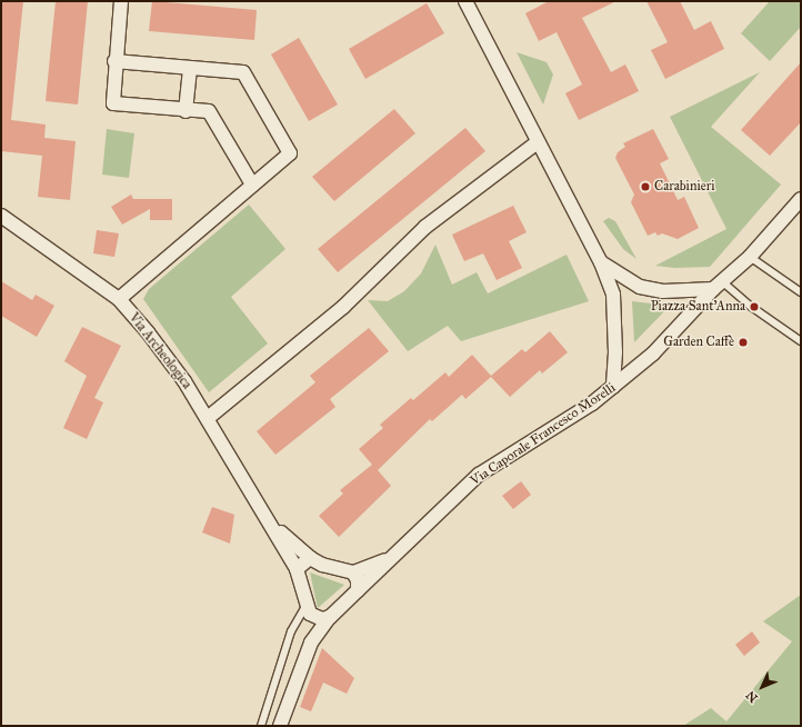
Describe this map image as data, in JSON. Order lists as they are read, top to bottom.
{
  "streets": {
    "street": ["Via Archeologica", "Via Caporale Francesco Morelli"]
  },
  "places": ["Carabinieri", "Piazza Sant'Anna", "Garden Caffè"],
  "north": "bottom left"
}
